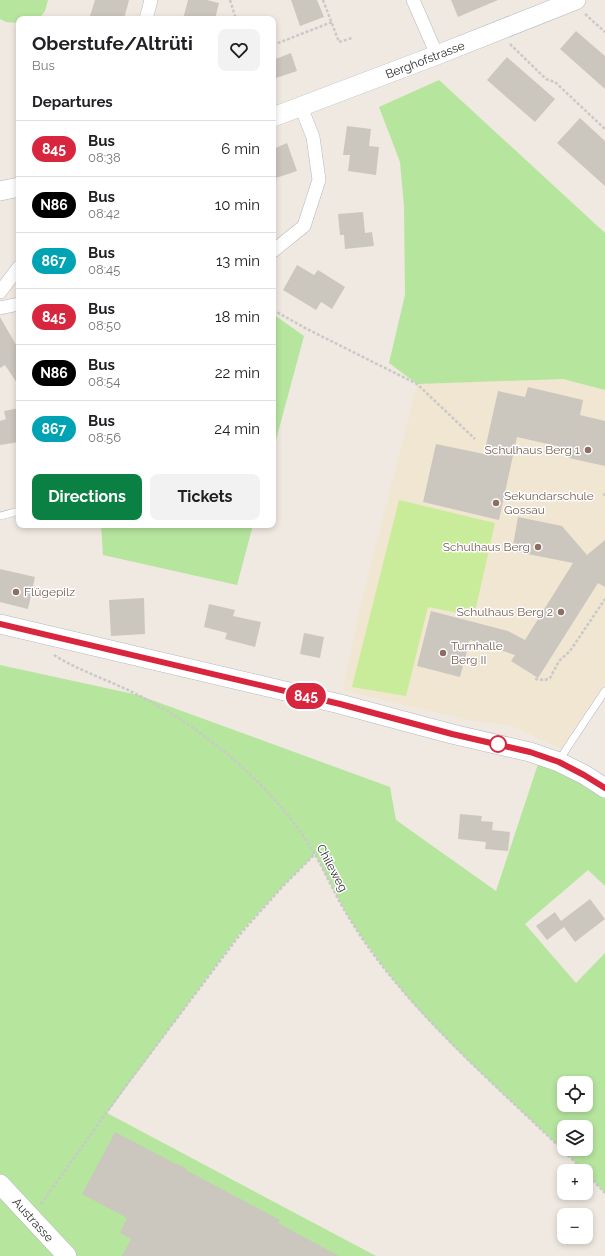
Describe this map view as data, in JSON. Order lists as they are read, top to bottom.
{
  "streets": {
    "street": ["Berghofstrasse", "Austrasse"],
    "path": ["Chileweg"]
  },
  "places": [
    "Schulhaus Berg 1",
    "Sekundarschule Gossau",
    "Schulhaus Berg",
    "Flügepilz",
    "Schulhaus Berg 2",
    "Turnhalle Berg II"
  ],
  "lines": ["bus line 845"],
  "page": {
    "on_map": "845",
    "heading": [
      ["Oberstufe/Altrüti", "Bus"],
      "Departures"
    ],
    "list": [
      {
        "mark": "845",
        "name": "Bus",
        "note": "08:38",
        "value": "6 min"
      },
      {
        "mark": "N86",
        "name": "Bus",
        "note": "08:42",
        "value": "10 min"
      },
      {
        "mark": "867",
        "name": "Bus",
        "note": "08:45",
        "value": "13 min"
      },
      {
        "mark": "845",
        "name": "Bus",
        "note": "08:50",
        "value": "18 min"
      },
      {
        "mark": "N86",
        "name": "Bus",
        "note": "08:54",
        "value": "22 min"
      },
      {
        "mark": "867",
        "name": "Bus",
        "note": "08:56",
        "value": "24 min"
      }
    ],
    "buttons": ["Directions", "Tickets"],
    "map_buttons": ["+", "−"]
  }
}
